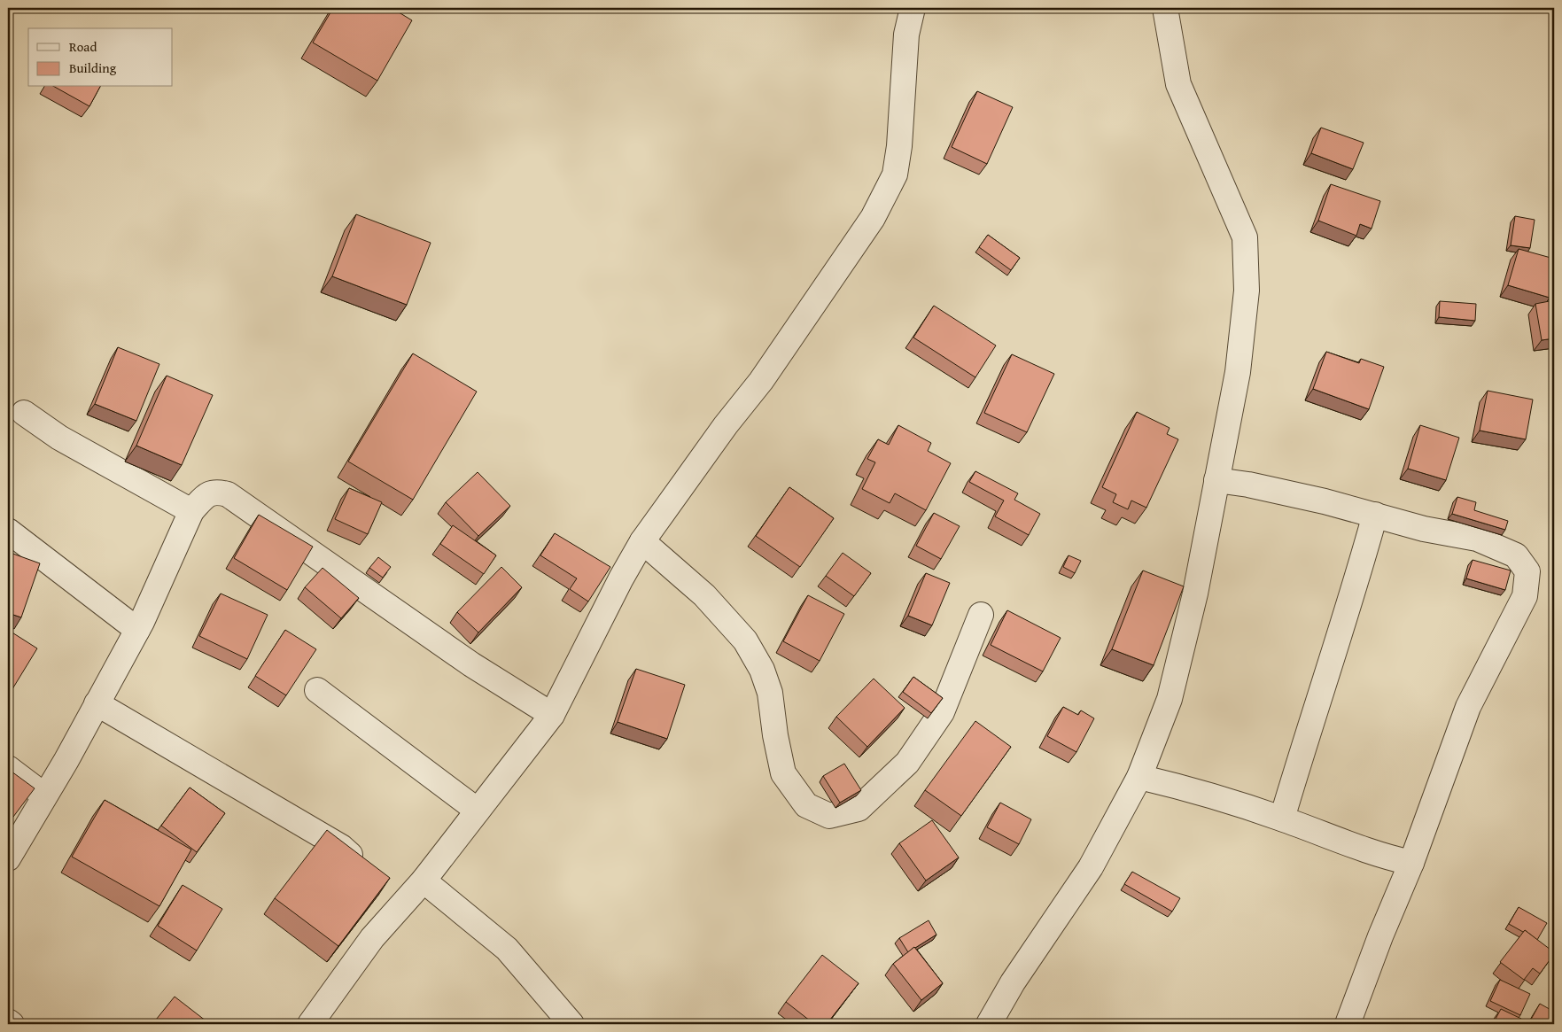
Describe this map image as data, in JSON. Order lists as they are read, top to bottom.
{
  "legend": ["Road", "Building"]
}
